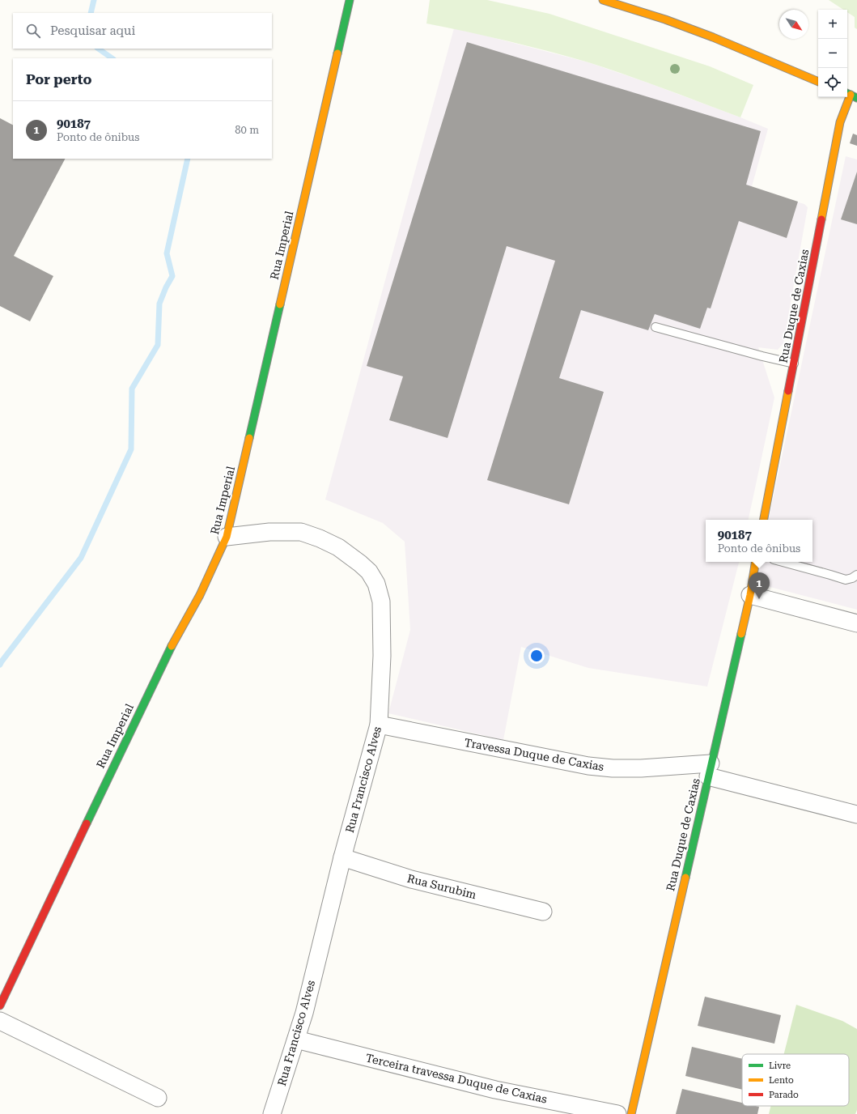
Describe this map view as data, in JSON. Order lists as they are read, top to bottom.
{
  "streets": {
    "street": [
      "Rua Imperial",
      "Rua Duque de Caxias",
      "Travessa Duque de Caxias",
      "Rua Francisco Alves",
      "Rua Surubim",
      "Terceira travessa Duque de Caxias"
    ]
  },
  "crossings": [
    ["Rua Imperial", "Rua Francisco Alves"],
    ["Rua Duque de Caxias", "Travessa Duque de Caxias"],
    ["Travessa Duque de Caxias", "Rua Francisco Alves"],
    ["Rua Francisco Alves", "Rua Surubim"],
    ["Rua Francisco Alves", "Terceira travessa Duque de Caxias"]
  ],
  "legend": ["Livre", "Lento", "Parado"],
  "north": "bottom right",
  "page": {
    "map_buttons": ["+", "−"],
    "search": "Pesquisar aqui",
    "heading": "Por perto",
    "list": [
      {
        "mark": "1",
        "name": "90187",
        "note": "Ponto de ônibus",
        "value": "80 m"
      }
    ],
    "popup": ["90187", "Ponto de ônibus"],
    "pins": "1"
  }
}
